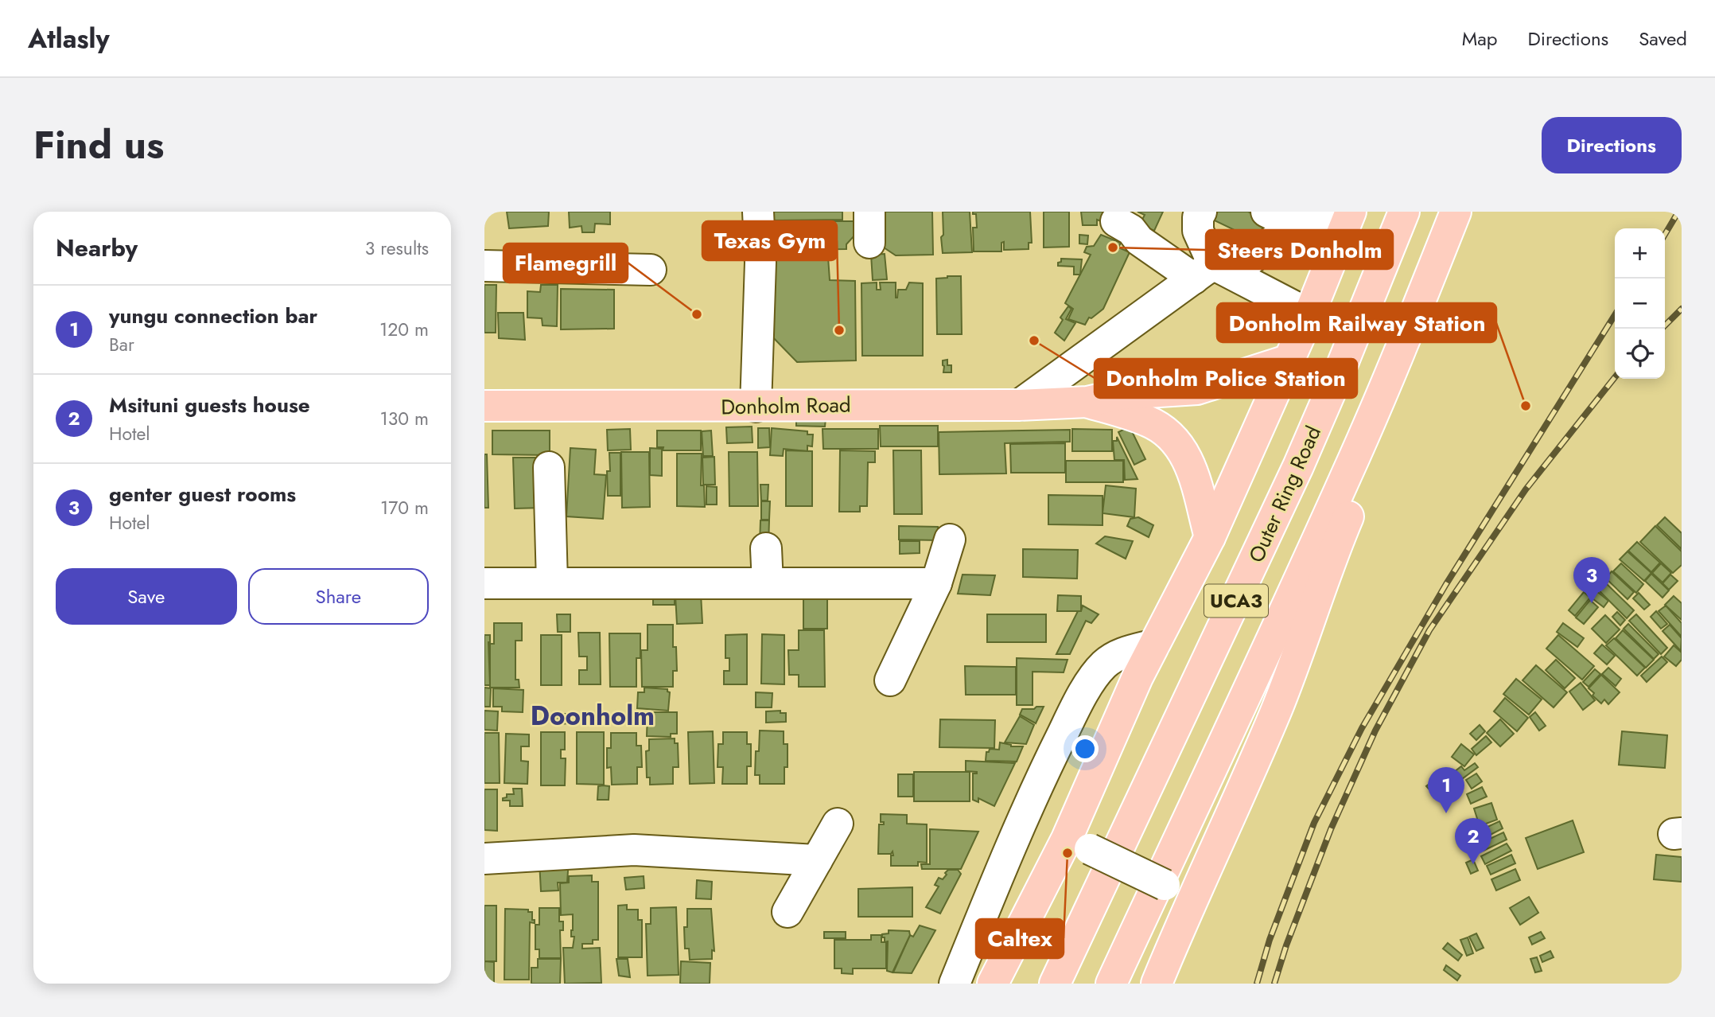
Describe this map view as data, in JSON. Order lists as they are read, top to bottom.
{
  "streets": {
    "main road": ["Donholm Road", "Outer Ring Road", "UCA3"]
  },
  "districts": ["Doonholm"],
  "places": [
    "Steers Donholm",
    "Flamegrill",
    "Texas Gym",
    "Donholm Police Station",
    "Donholm Railway Station",
    "Caltex"
  ],
  "page": {
    "header": "Atlasly",
    "nav": ["Map", "Directions", "Saved"],
    "title": "Find us",
    "buttons": [
      "Directions",
      ["Save", "Share"]
    ],
    "heading": ["Nearby", "3 results"],
    "map_buttons": ["+", "−"],
    "list": [
      {
        "mark": "1",
        "name": "yungu connection bar",
        "note": "Bar",
        "value": "120 m"
      },
      {
        "mark": "2",
        "name": "Msituni guests house",
        "note": "Hotel",
        "value": "130 m"
      },
      {
        "mark": "3",
        "name": "genter guest rooms",
        "note": "Hotel",
        "value": "170 m"
      }
    ],
    "pins": ["3", "1", "2"]
  }
}
